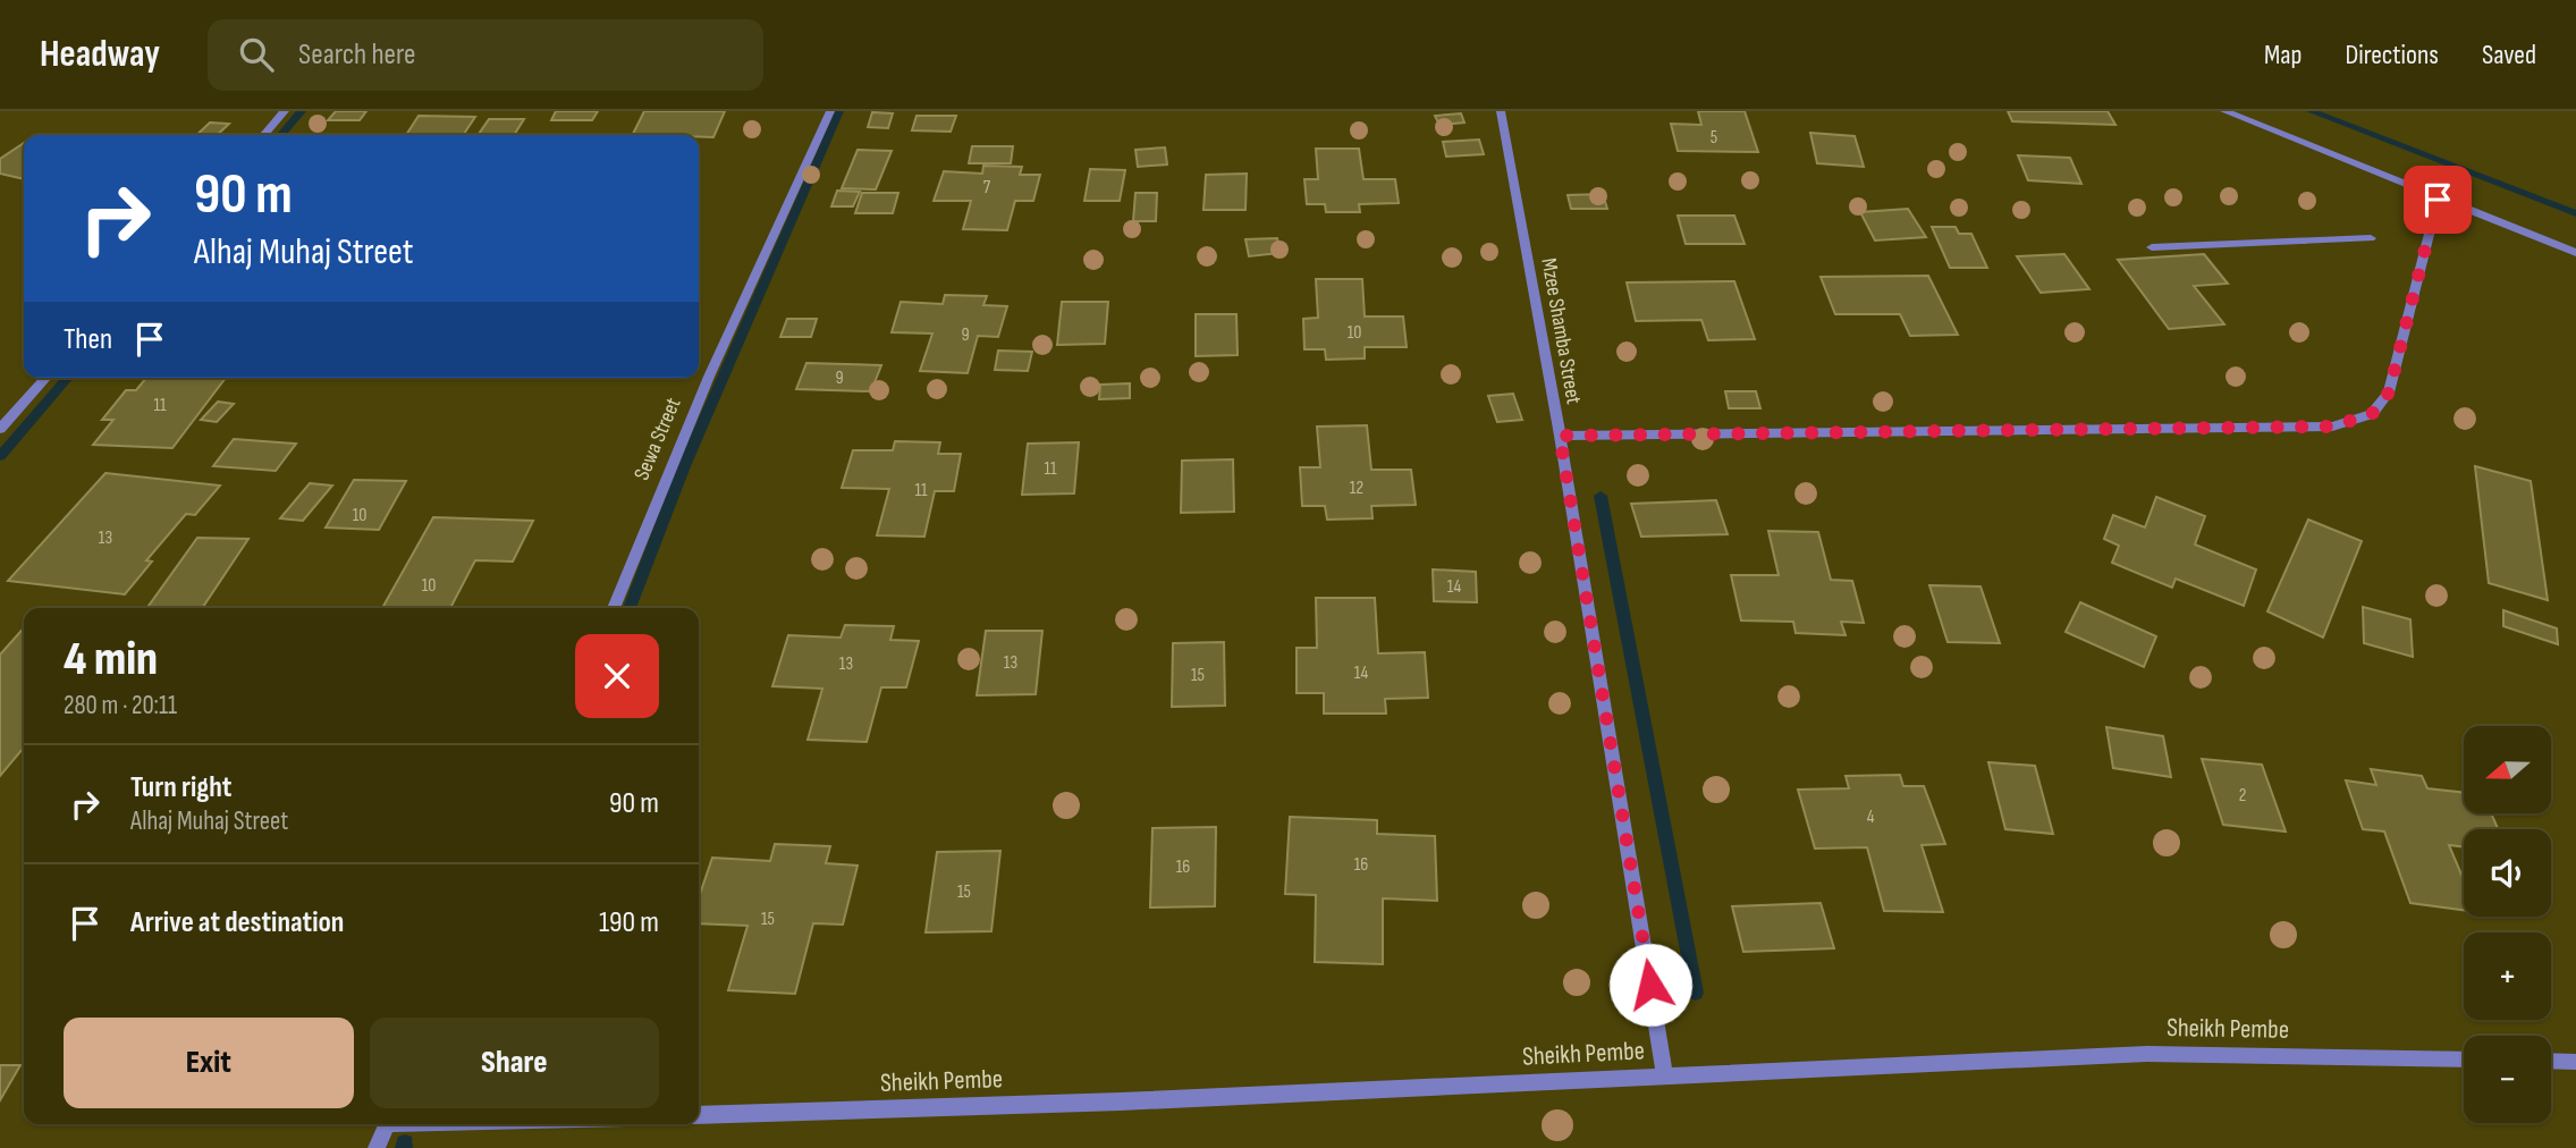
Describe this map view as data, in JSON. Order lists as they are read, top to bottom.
{
  "streets": {
    "street": ["Mzee Shamba Street", "Sewa Street", "Sheikh Pembe"]
  },
  "crossings": [
    ["Mzee Shamba Street", "Sheikh Pembe"]
  ],
  "house_numbers": [
    "5",
    "7",
    "10",
    "9",
    "9",
    "11",
    "11",
    "12",
    "11",
    "10",
    "13",
    "10",
    "14",
    "13",
    "13",
    "14",
    "15",
    "2",
    "4",
    "16",
    "16",
    "15",
    "15"
  ],
  "north": "left",
  "page": {
    "header": "Headway",
    "search": "Search here",
    "nav": ["Map", "Directions", "Saved"],
    "turn": ["90 m", "Alhaj Muhaj Street"],
    "then": "Then",
    "heading": ["4 min", "280 m · 20:11"],
    "map_buttons": ["+", "−"],
    "list": [
      {
        "name": "Turn right",
        "note": "Alhaj Muhaj Street",
        "value": "90 m"
      },
      {
        "name": "Arrive at destination",
        "value": "190 m"
      }
    ],
    "buttons": ["Exit", "Share"]
  }
}
